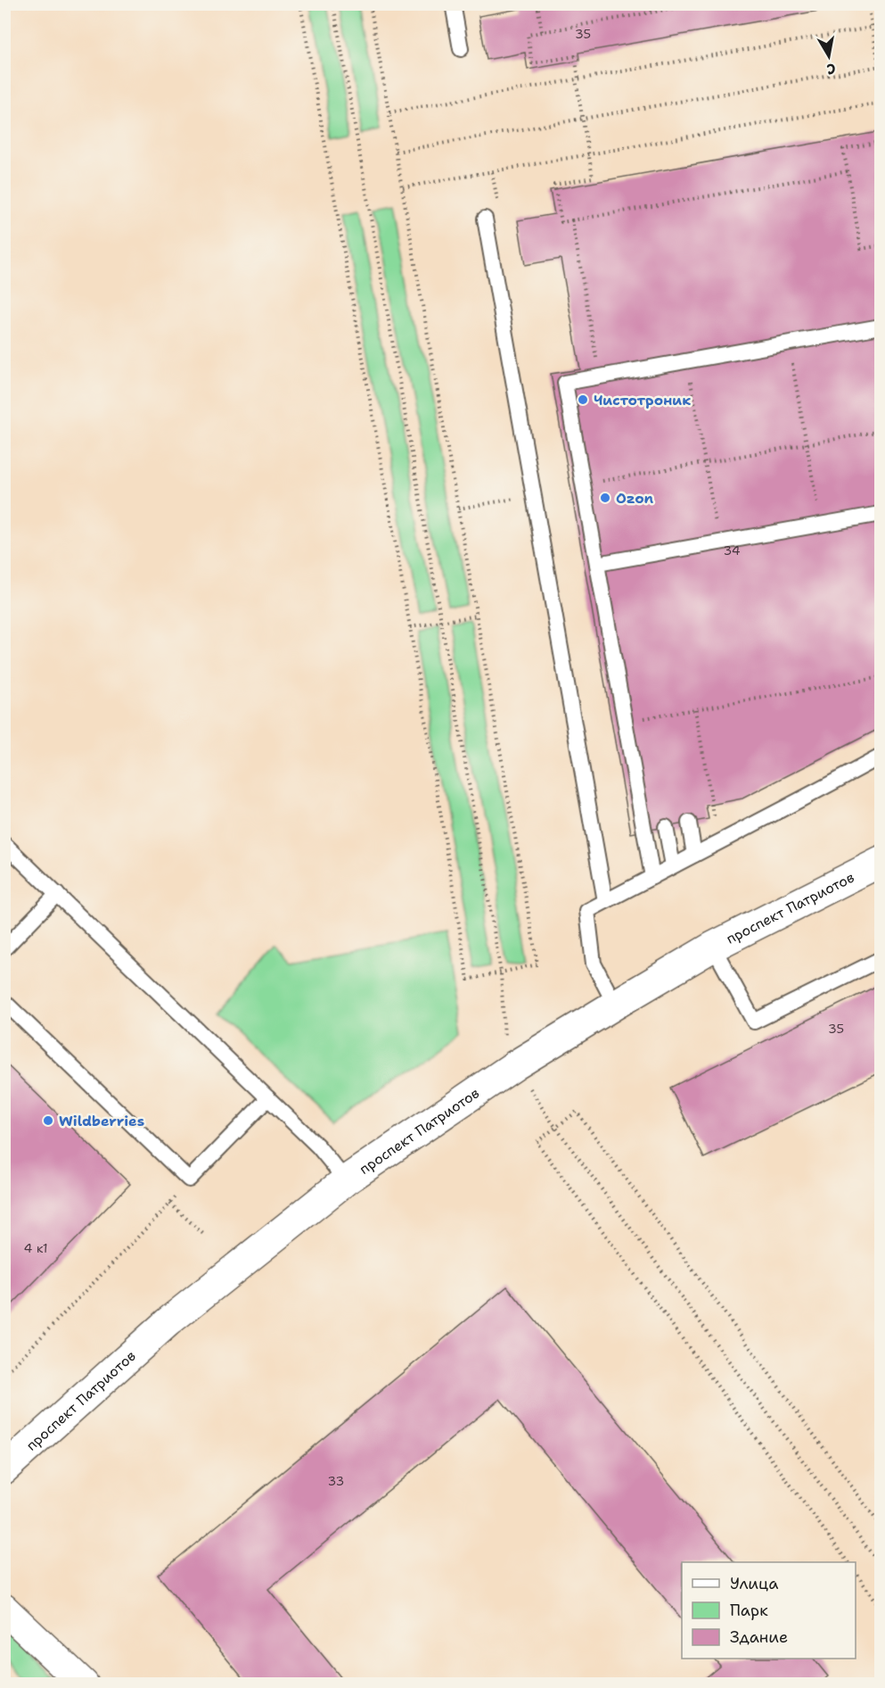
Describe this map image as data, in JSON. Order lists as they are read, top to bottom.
{
  "streets": {
    "street": ["проспект Патриотов"]
  },
  "places": ["Чистотроник", "Ozon", "Wildberries"],
  "house_numbers": [
    "35",
    "34",
    "35",
    "4 к1",
    "33"
  ],
  "legend": ["Улица", "Парк", "Здание"],
  "north": "bottom"
}
